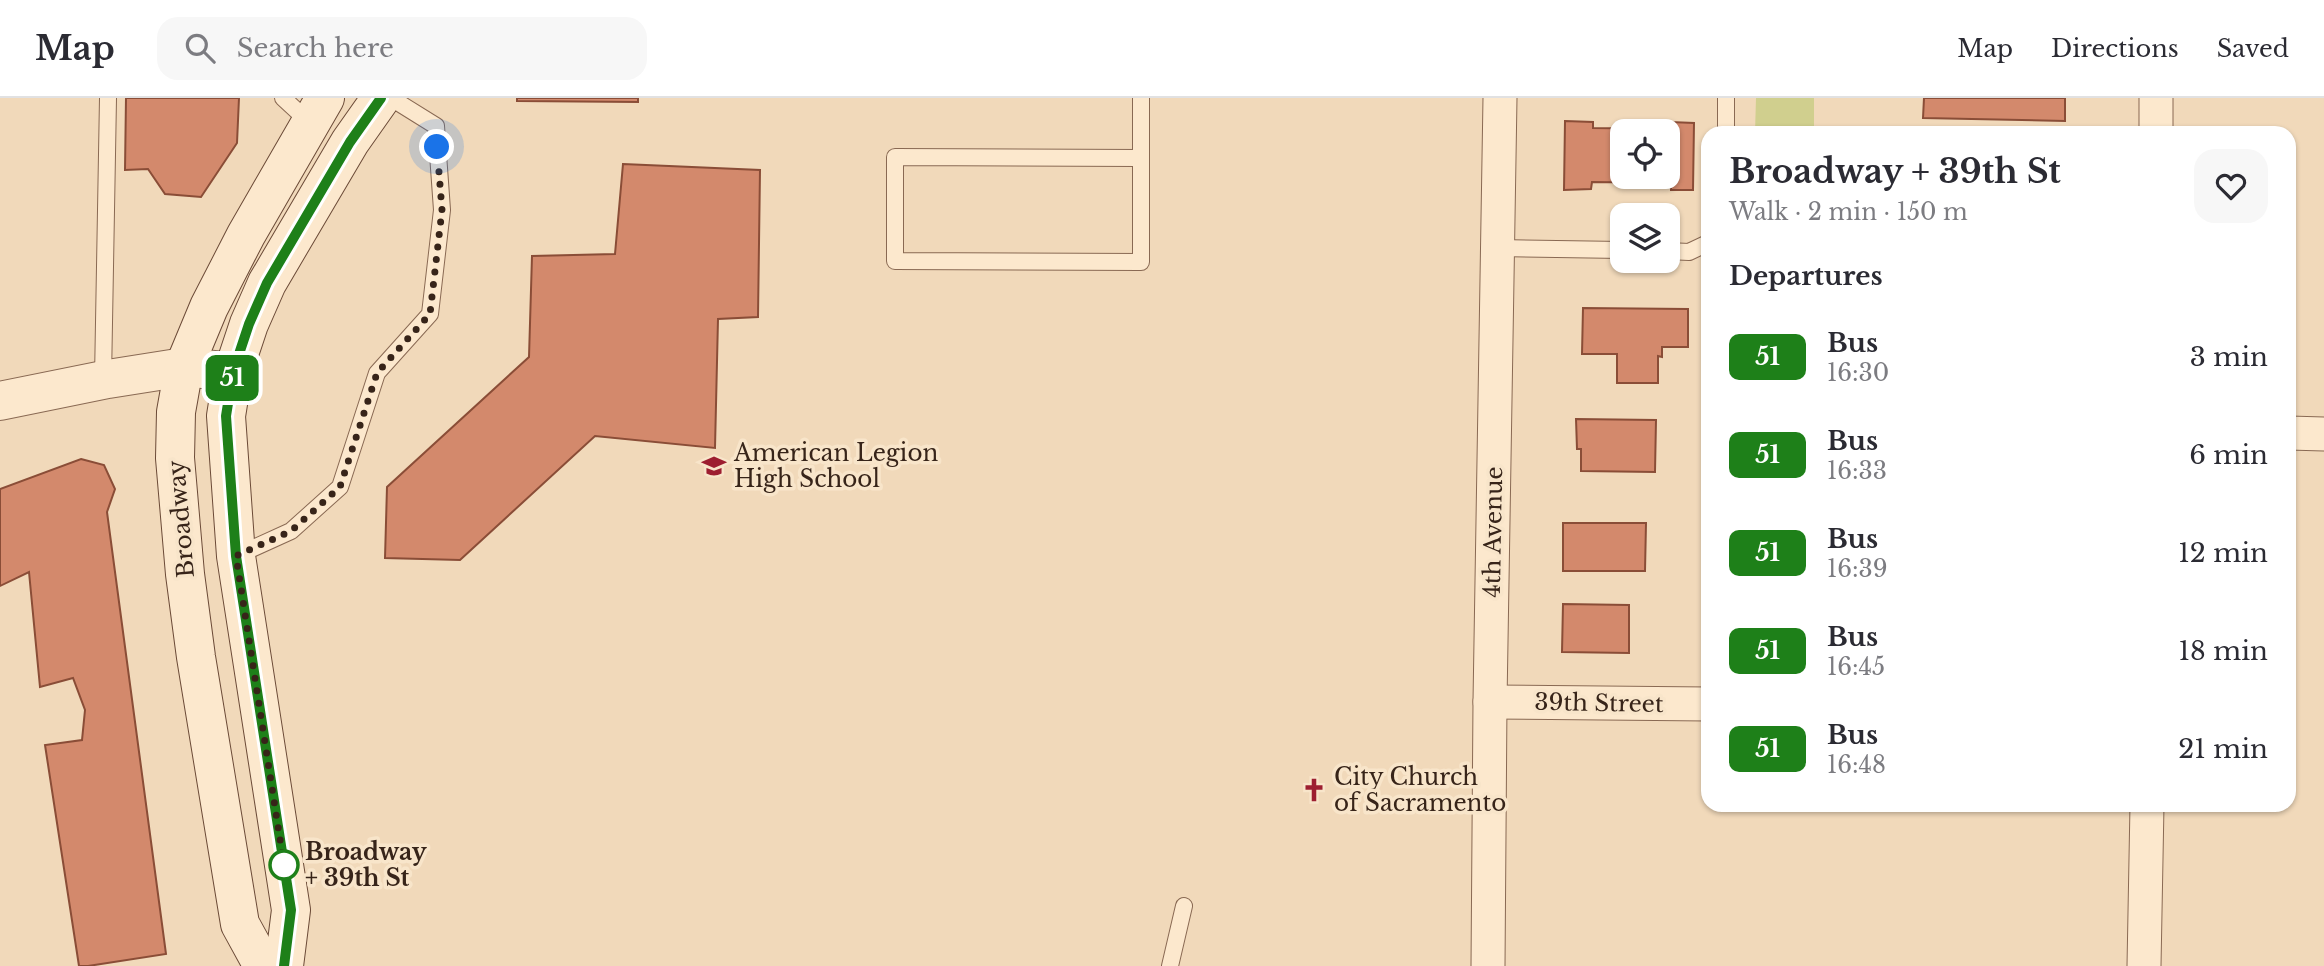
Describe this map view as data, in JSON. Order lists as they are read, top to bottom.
{
  "streets": {
    "main road": ["Broadway"],
    "street": ["4th Avenue", "39th Street"]
  },
  "crossings": [
    ["4th Avenue", "39th Street"]
  ],
  "places": {
    "school or university": ["American Legion High School"],
    "church": ["City Church of Sacramento"],
    "other": ["Broadway + 39th St"]
  },
  "lines": ["bus line 51"],
  "page": {
    "header": "Map",
    "search": "Search here",
    "nav": ["Map", "Directions", "Saved"],
    "on_map": "51",
    "heading": [
      ["Broadway + 39th St", "Walk · 2 min · 150 m"],
      "Departures"
    ],
    "list": [
      {
        "mark": "51",
        "name": "Bus",
        "note": "16:30",
        "value": "3 min"
      },
      {
        "mark": "51",
        "name": "Bus",
        "note": "16:33",
        "value": "6 min"
      },
      {
        "mark": "51",
        "name": "Bus",
        "note": "16:39",
        "value": "12 min"
      },
      {
        "mark": "51",
        "name": "Bus",
        "note": "16:45",
        "value": "18 min"
      },
      {
        "mark": "51",
        "name": "Bus",
        "note": "16:48",
        "value": "21 min"
      }
    ]
  }
}
